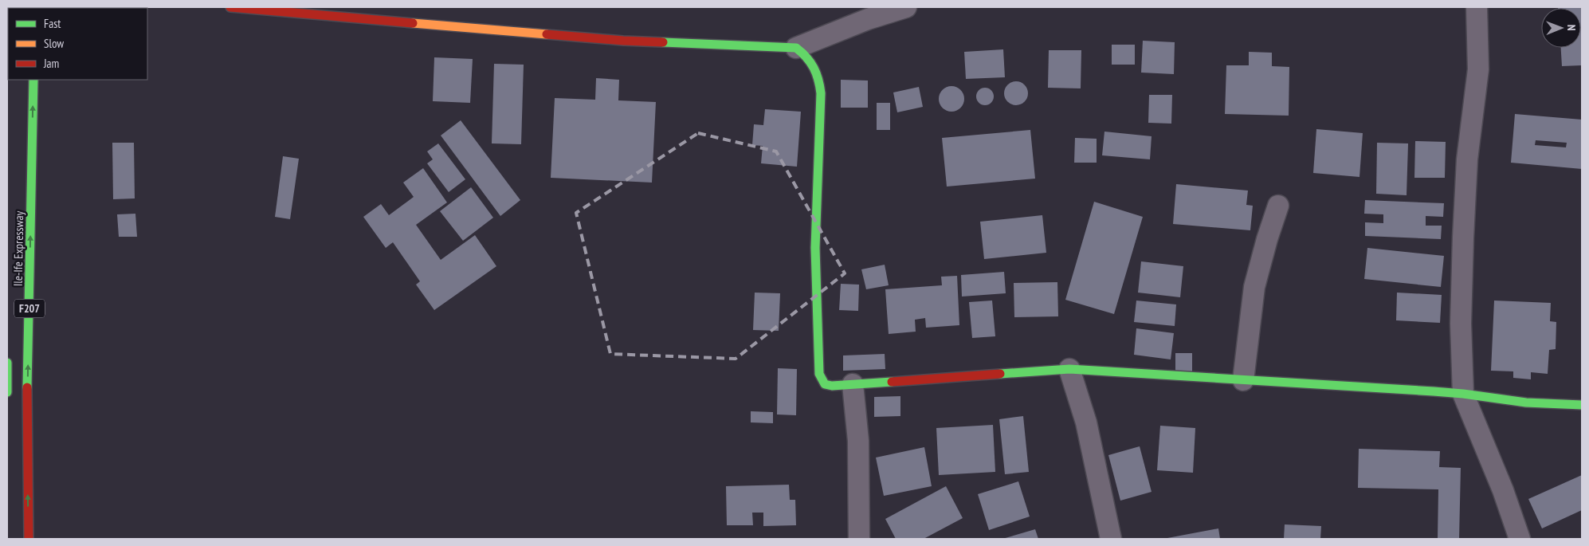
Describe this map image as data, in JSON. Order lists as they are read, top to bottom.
{
  "streets": {
    "street": ["Ile-Ife Expressway", "F207"]
  },
  "one_way": ["Ile-Ife Expressway"],
  "legend": ["Fast", "Slow", "Jam"],
  "north": "right"
}
